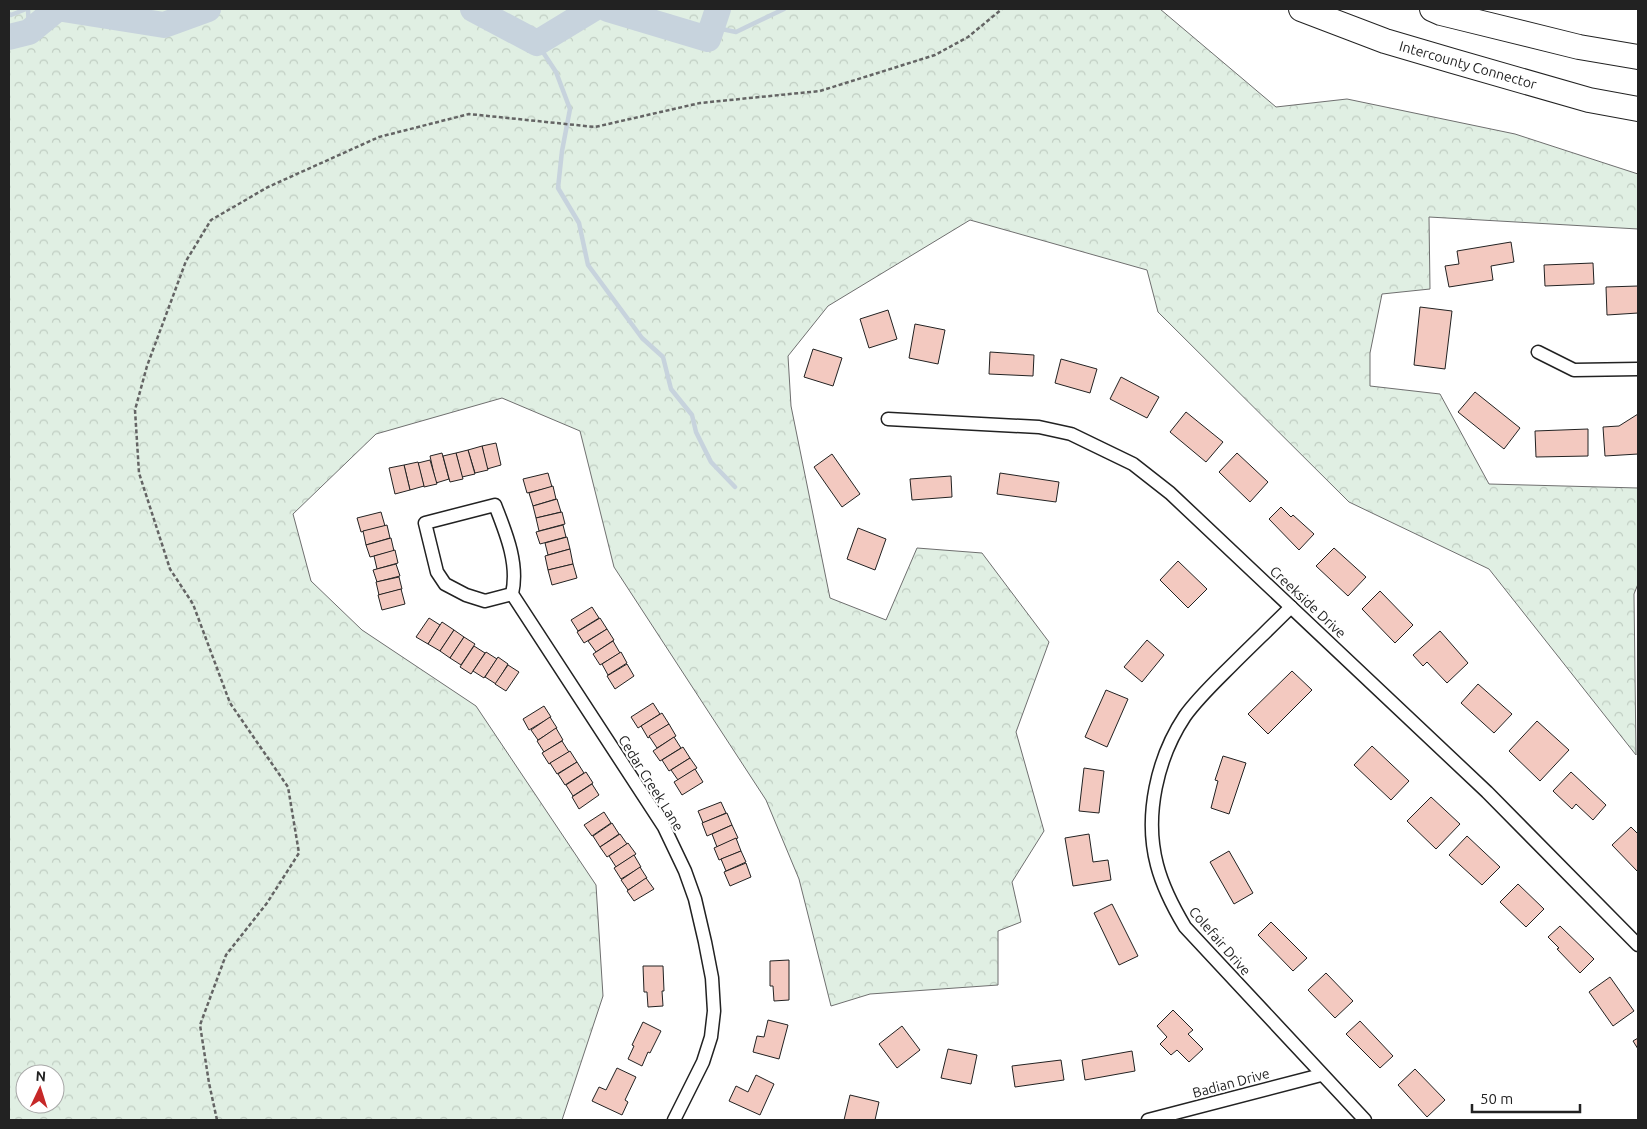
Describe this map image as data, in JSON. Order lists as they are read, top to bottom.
{
  "streets": {
    "highway": ["Intercounty Connector"],
    "street": [
      "Creekside Drive",
      "Cedar Creek Lane",
      "Colefair Drive",
      "Badian Drive"
    ]
  },
  "crossings": [
    ["Creekside Drive", "Colefair Drive"],
    ["Colefair Drive", "Badian Drive"]
  ],
  "scale_bar": "50 m",
  "north": "top"
}
